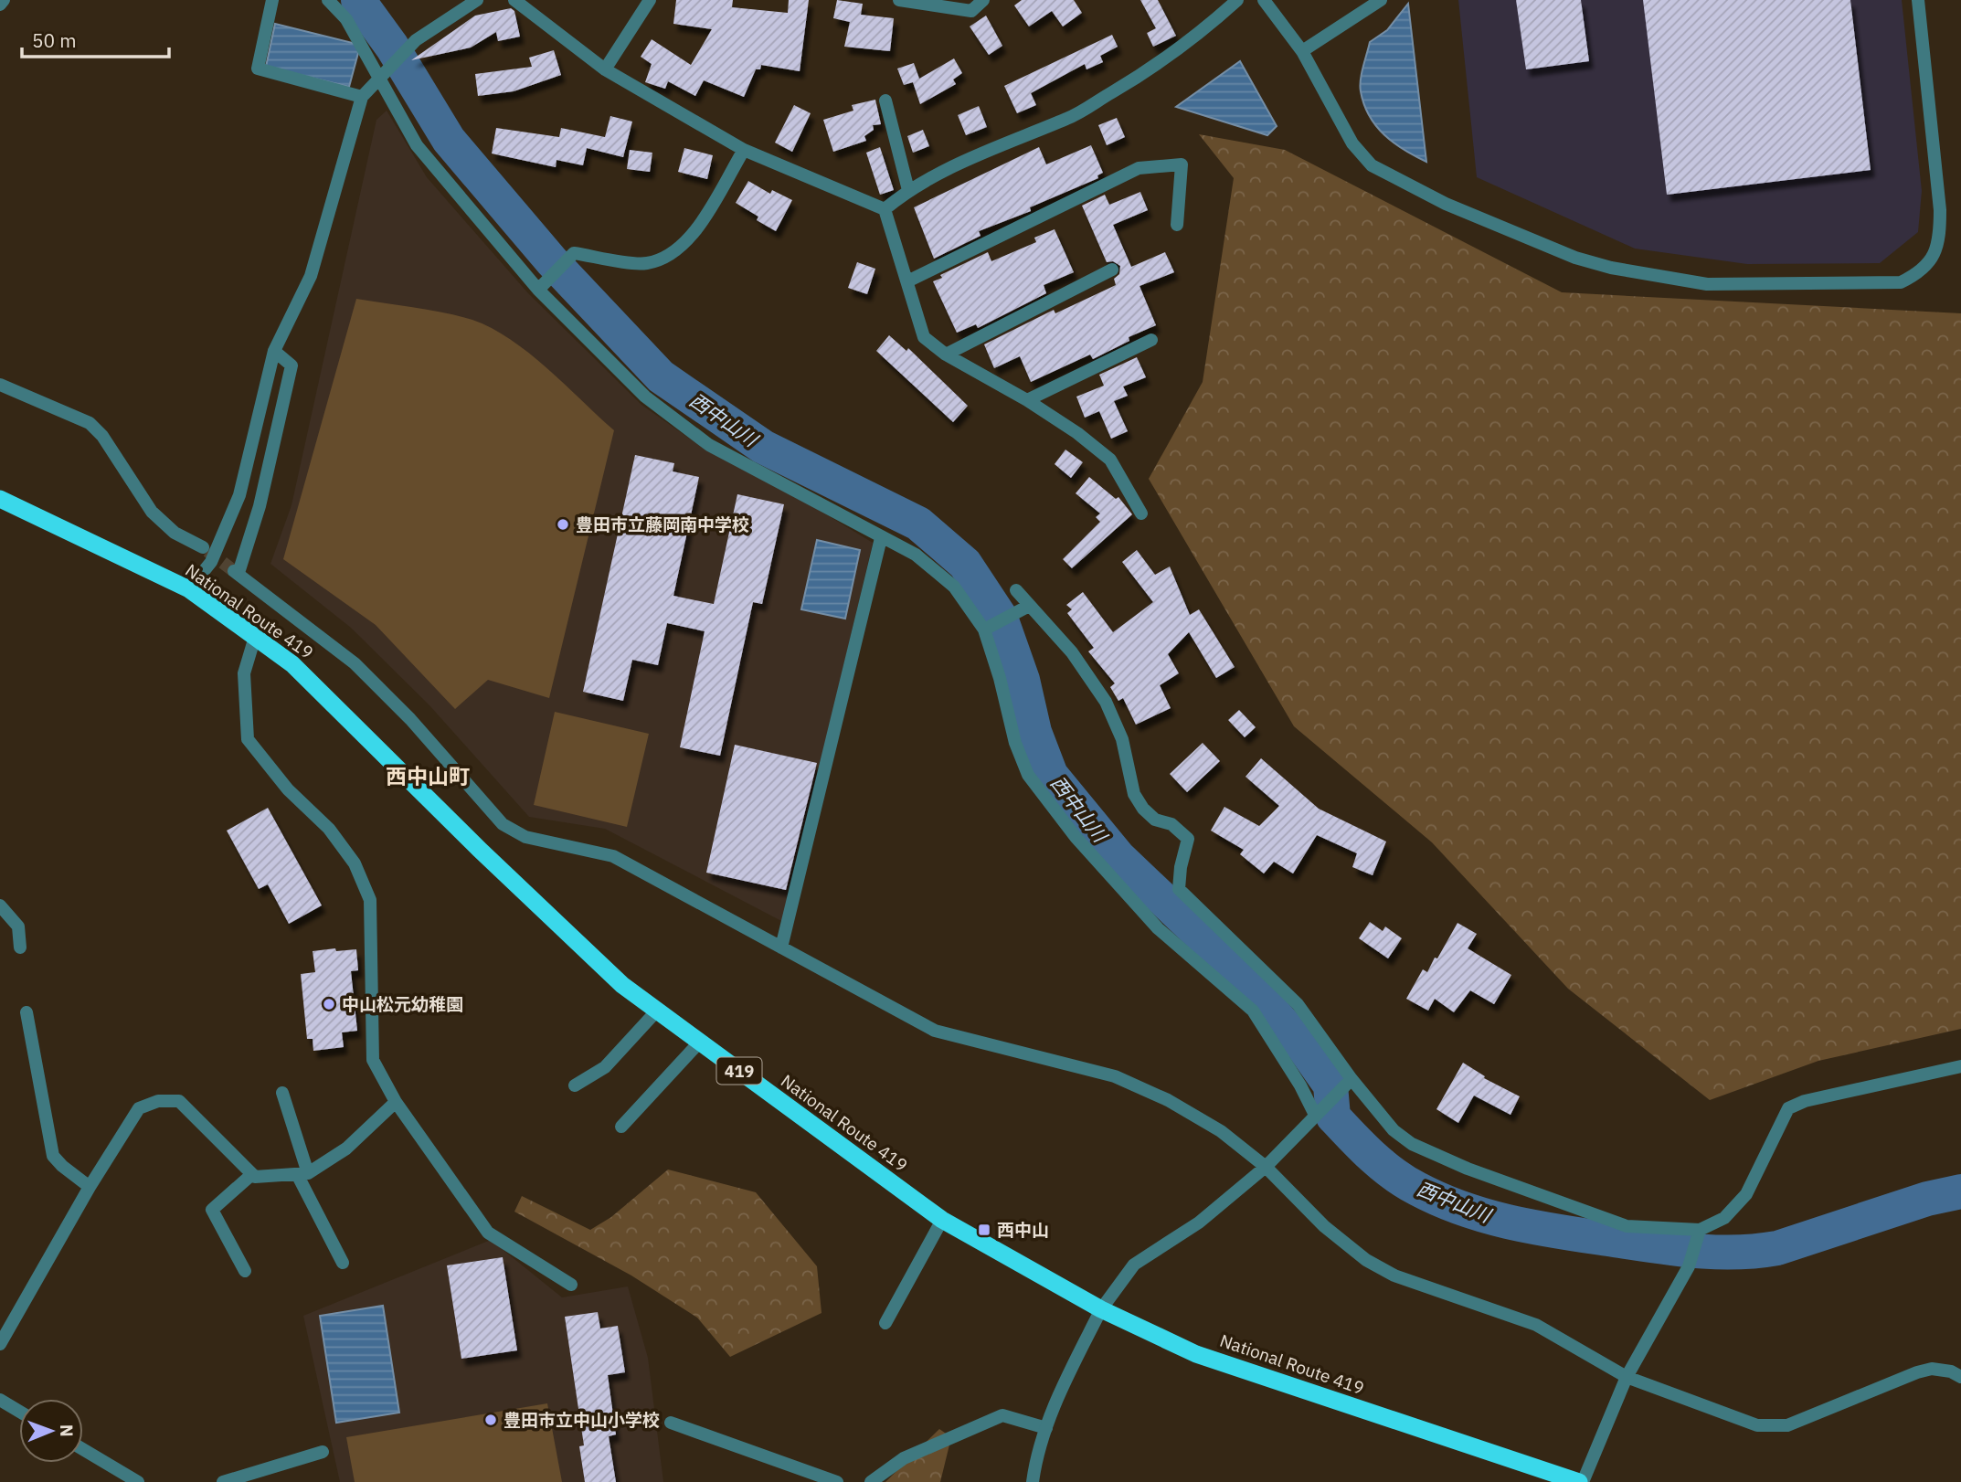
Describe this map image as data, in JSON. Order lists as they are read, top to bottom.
{
  "streets": {
    "highway": ["National Route 419", "419"]
  },
  "districts": ["西中山町"],
  "water": ["西中山川"],
  "places": {
    "other": ["豊田市立藤岡南中学校", "中山松元幼稚園", "豊田市立中山小学校"],
    "transit": ["西中山"]
  },
  "scale_bar": "50 m",
  "north": "right"
}
